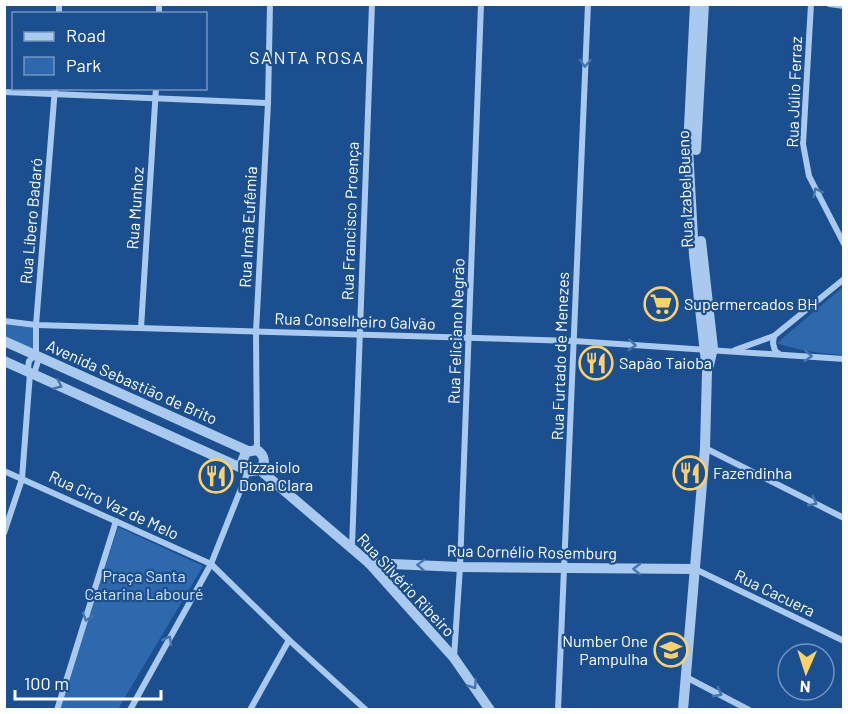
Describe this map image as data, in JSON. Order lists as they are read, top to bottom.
{
  "streets": {
    "street": [
      "Rua Júlio Ferraz",
      "Rua Izabel Bueno",
      "Rua Munhoz",
      "Rua Líbero Badaró",
      "Rua Francisco Proença",
      "Rua Irmã Eufêmia",
      "Rua Conselheiro Galvão",
      "Rua Feliciano Negrão",
      "Rua Furtado de Menezes",
      "Avenida Sebastião de Brito",
      "Rua Ciro Vaz de Melo",
      "Rua Cornélio Rosemburg",
      "Rua Silvério Ribeiro",
      "Rua Cacuera"
    ]
  },
  "crossings": [
    ["Rua Izabel Bueno", "Rua Conselheiro Galvão"],
    ["Rua Izabel Bueno", "Rua Cornélio Rosemburg"],
    ["Rua Izabel Bueno", "Rua Cacuera"],
    ["Rua Munhoz", "Rua Conselheiro Galvão"],
    ["Rua Líbero Badaró", "Rua Conselheiro Galvão"],
    ["Rua Líbero Badaró", "Avenida Sebastião de Brito"],
    ["Rua Francisco Proença", "Rua Conselheiro Galvão"],
    ["Rua Francisco Proença", "Rua Silvério Ribeiro"],
    ["Rua Irmã Eufêmia", "Rua Conselheiro Galvão"],
    ["Rua Irmã Eufêmia", "Avenida Sebastião de Brito"],
    ["Rua Conselheiro Galvão", "Rua Feliciano Negrão"],
    ["Rua Conselheiro Galvão", "Rua Furtado de Menezes"],
    ["Rua Feliciano Negrão", "Rua Cornélio Rosemburg"],
    ["Rua Feliciano Negrão", "Rua Silvério Ribeiro"],
    ["Rua Furtado de Menezes", "Rua Cornélio Rosemburg"],
    ["Avenida Sebastião de Brito", "Rua Silvério Ribeiro"],
    ["Rua Cornélio Rosemburg", "Rua Silvério Ribeiro"],
    ["Rua Cornélio Rosemburg", "Rua Cacuera"]
  ],
  "one_way": ["Rua Júlio Ferraz", "Rua Furtado de Menezes", "Rua Cornélio Rosemburg"],
  "districts": ["SANTA ROSA"],
  "parks": ["Praça Santa Catarina Labouré"],
  "places": {
    "supermarket": ["Supermercados BH"],
    "restaurant": ["Sapão Taioba", "Fazendinha", "Pizzaiolo Dona Clara"],
    "school or university": ["Number One Pampulha"]
  },
  "legend": ["Road", "Park"],
  "scale_bar": "100 m",
  "north": "bottom"
}
